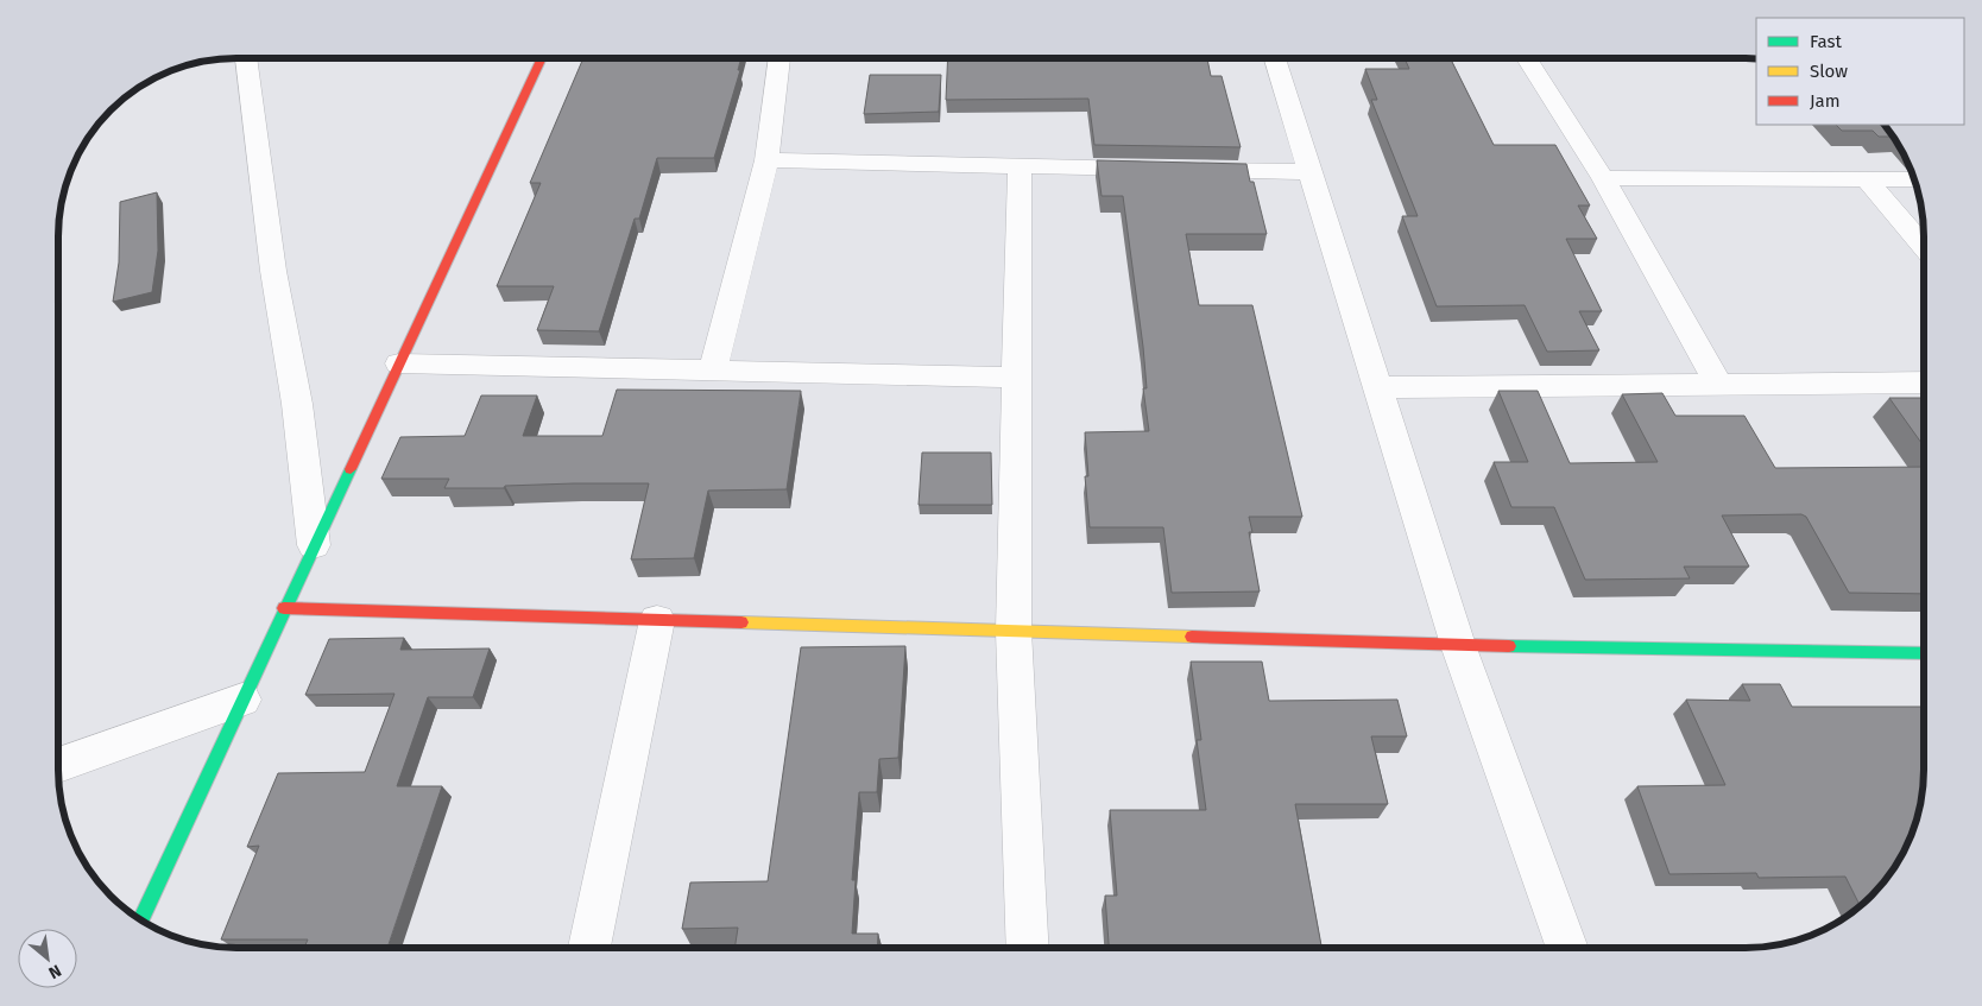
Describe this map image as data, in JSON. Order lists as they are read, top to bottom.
{
  "legend": ["Fast", "Slow", "Jam"],
  "north": "bottom right"
}
